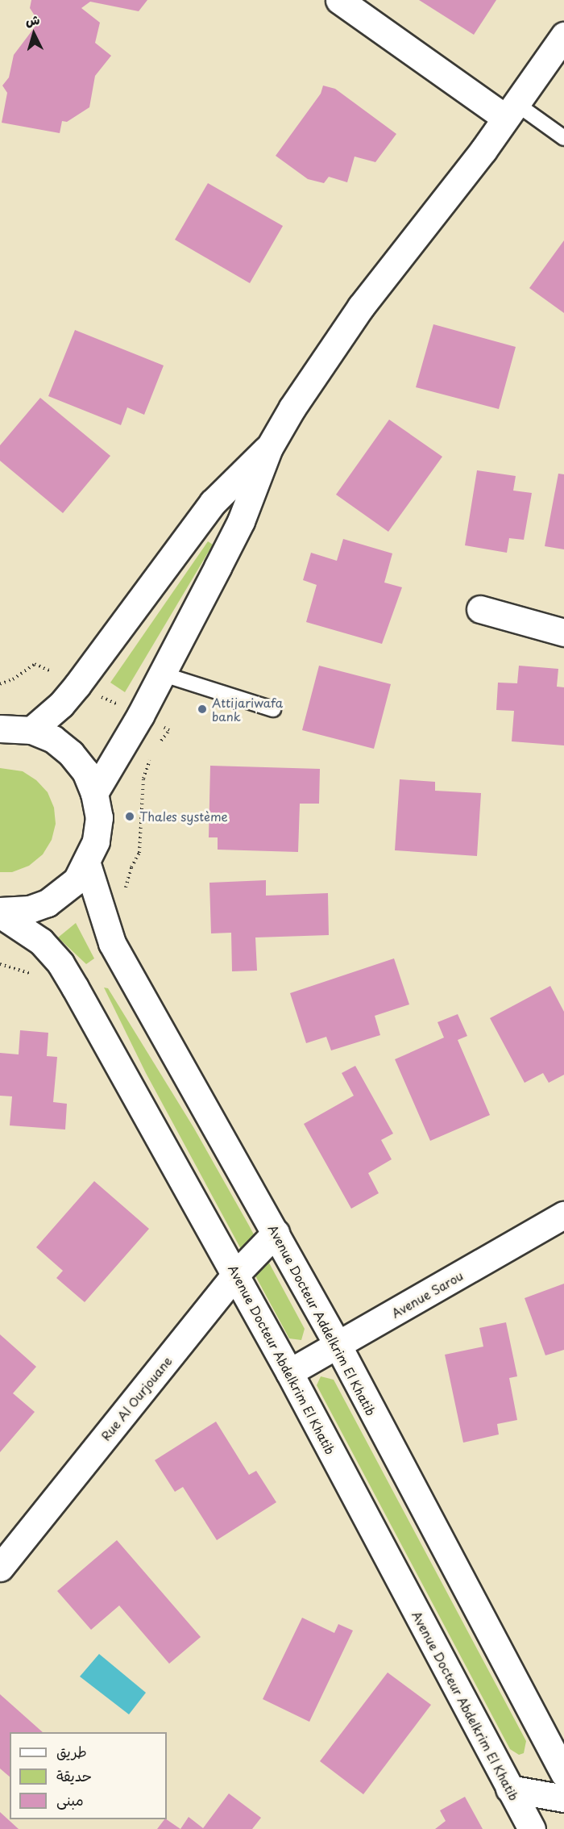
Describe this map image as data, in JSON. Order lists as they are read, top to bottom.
{
  "streets": {
    "main road": [
      "Avenue Sarou",
      "Avenue Docteur Addelkrim El Khatib",
      "Avenue Docteur Abdelkrim El Khatib",
      "Rue Al Ourjouane"
    ]
  },
  "crossings": [
    ["Avenue Sarou", "Avenue Docteur Addelkrim El Khatib"],
    ["Avenue Sarou", "Avenue Docteur Abdelkrim El Khatib"],
    ["Avenue Docteur Addelkrim El Khatib", "Rue Al Ourjouane"],
    ["Avenue Docteur Abdelkrim El Khatib", "Rue Al Ourjouane"]
  ],
  "places": ["Attijariwafa bank", "Thales système"],
  "legend": ["طريق", "حديقة", "مبنى"],
  "north": "top"
}
